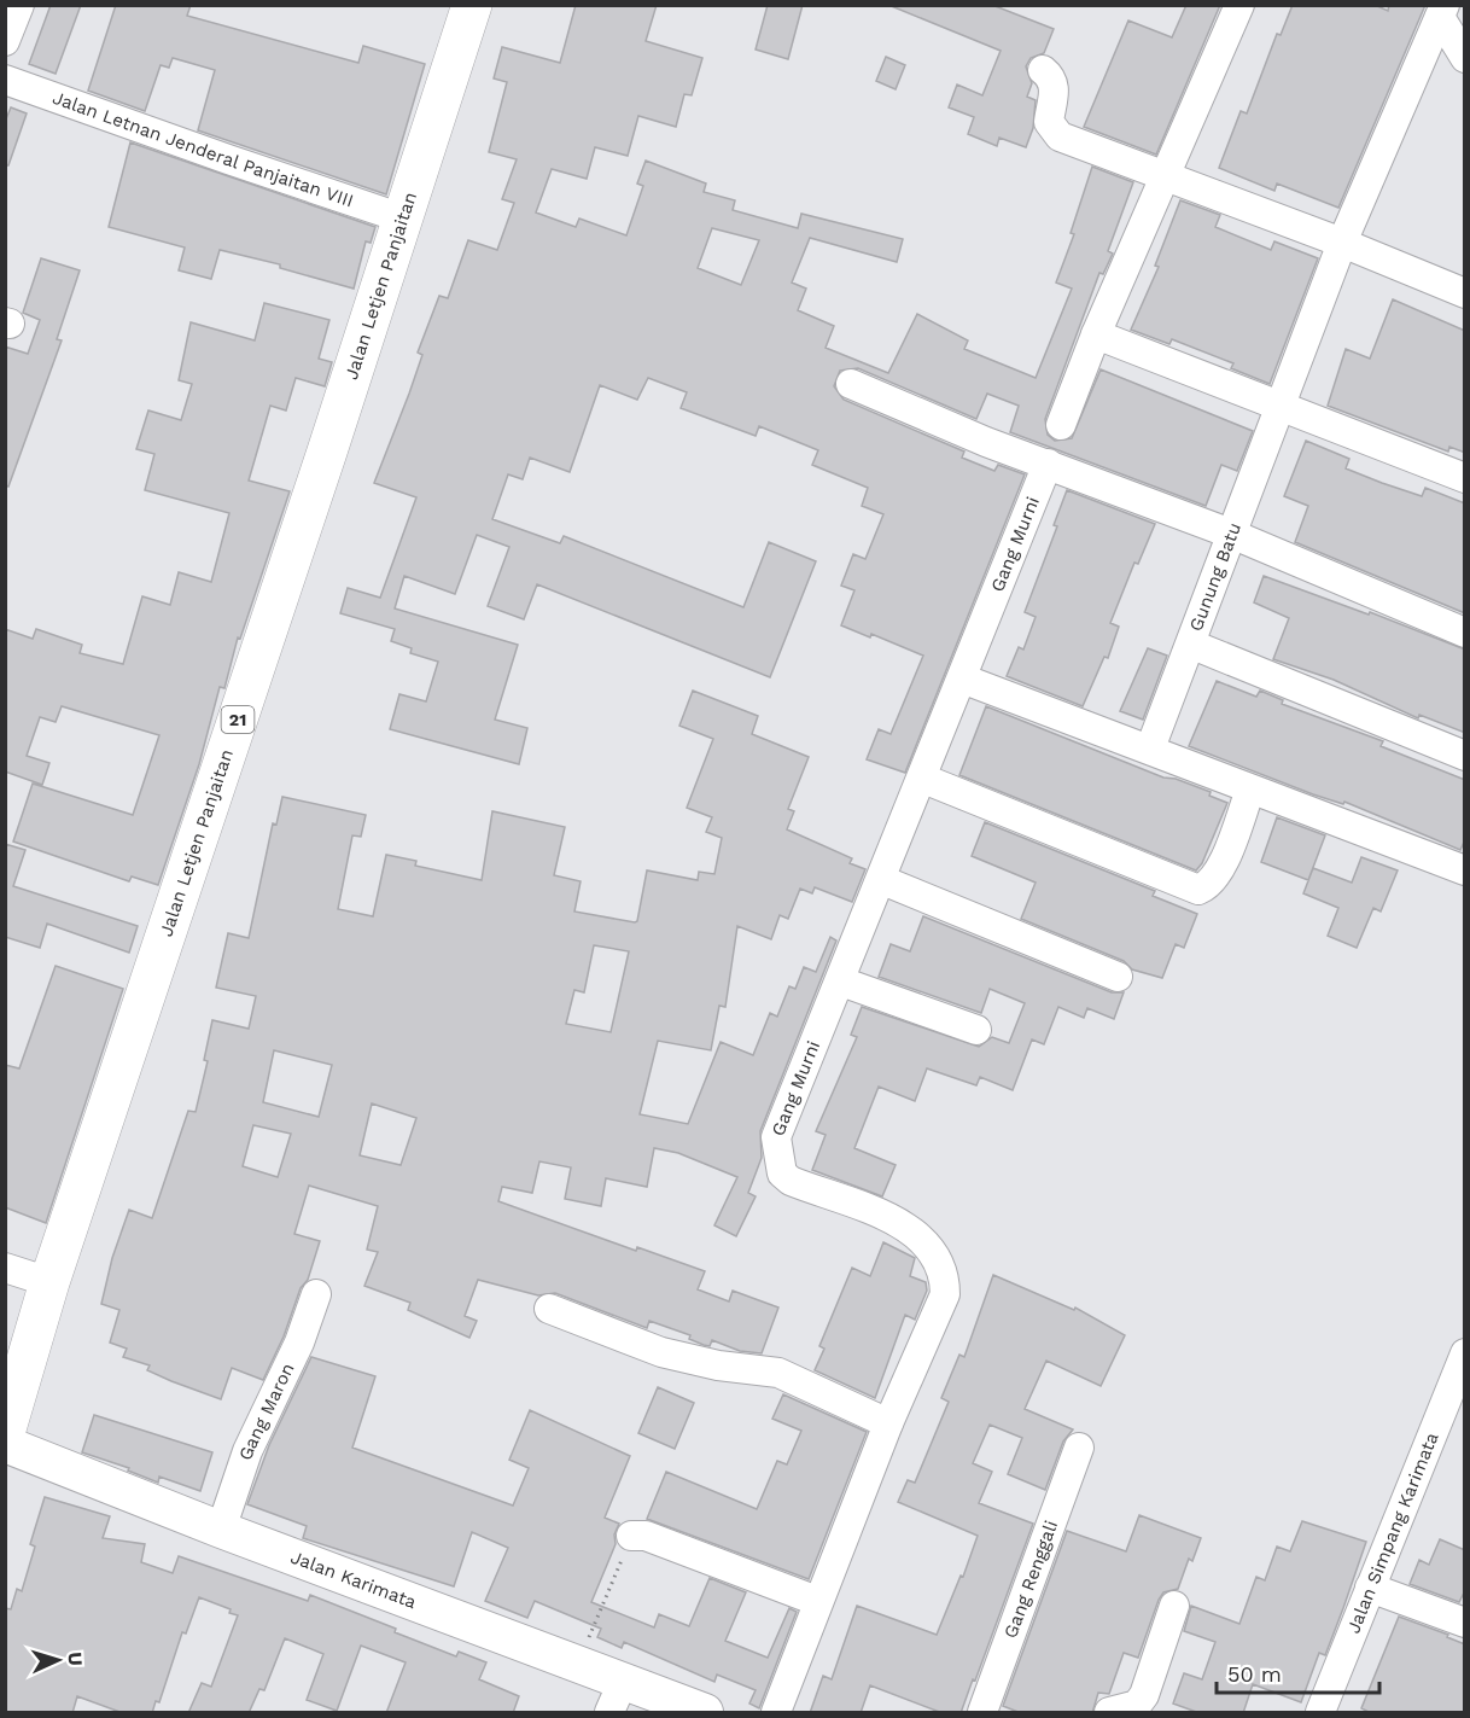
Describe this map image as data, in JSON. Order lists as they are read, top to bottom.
{
  "streets": {
    "highway": ["Jalan Letjen Panjaitan", "21"],
    "main road": ["Jalan Karimata"],
    "street": [
      "Jalan Letnan Jenderal Panjaitan VIII",
      "Gang Murni",
      "Gunung Batu",
      "Gang Maron",
      "Jalan Simpang Karimata",
      "Gang Renggali"
    ]
  },
  "crossings": [
    ["Jalan Letnan Jenderal Panjaitan VIII", "Jalan Letjen Panjaitan"],
    ["Gang Maron", "Jalan Karimata"]
  ],
  "scale_bar": "50 m",
  "north": "right"
}
